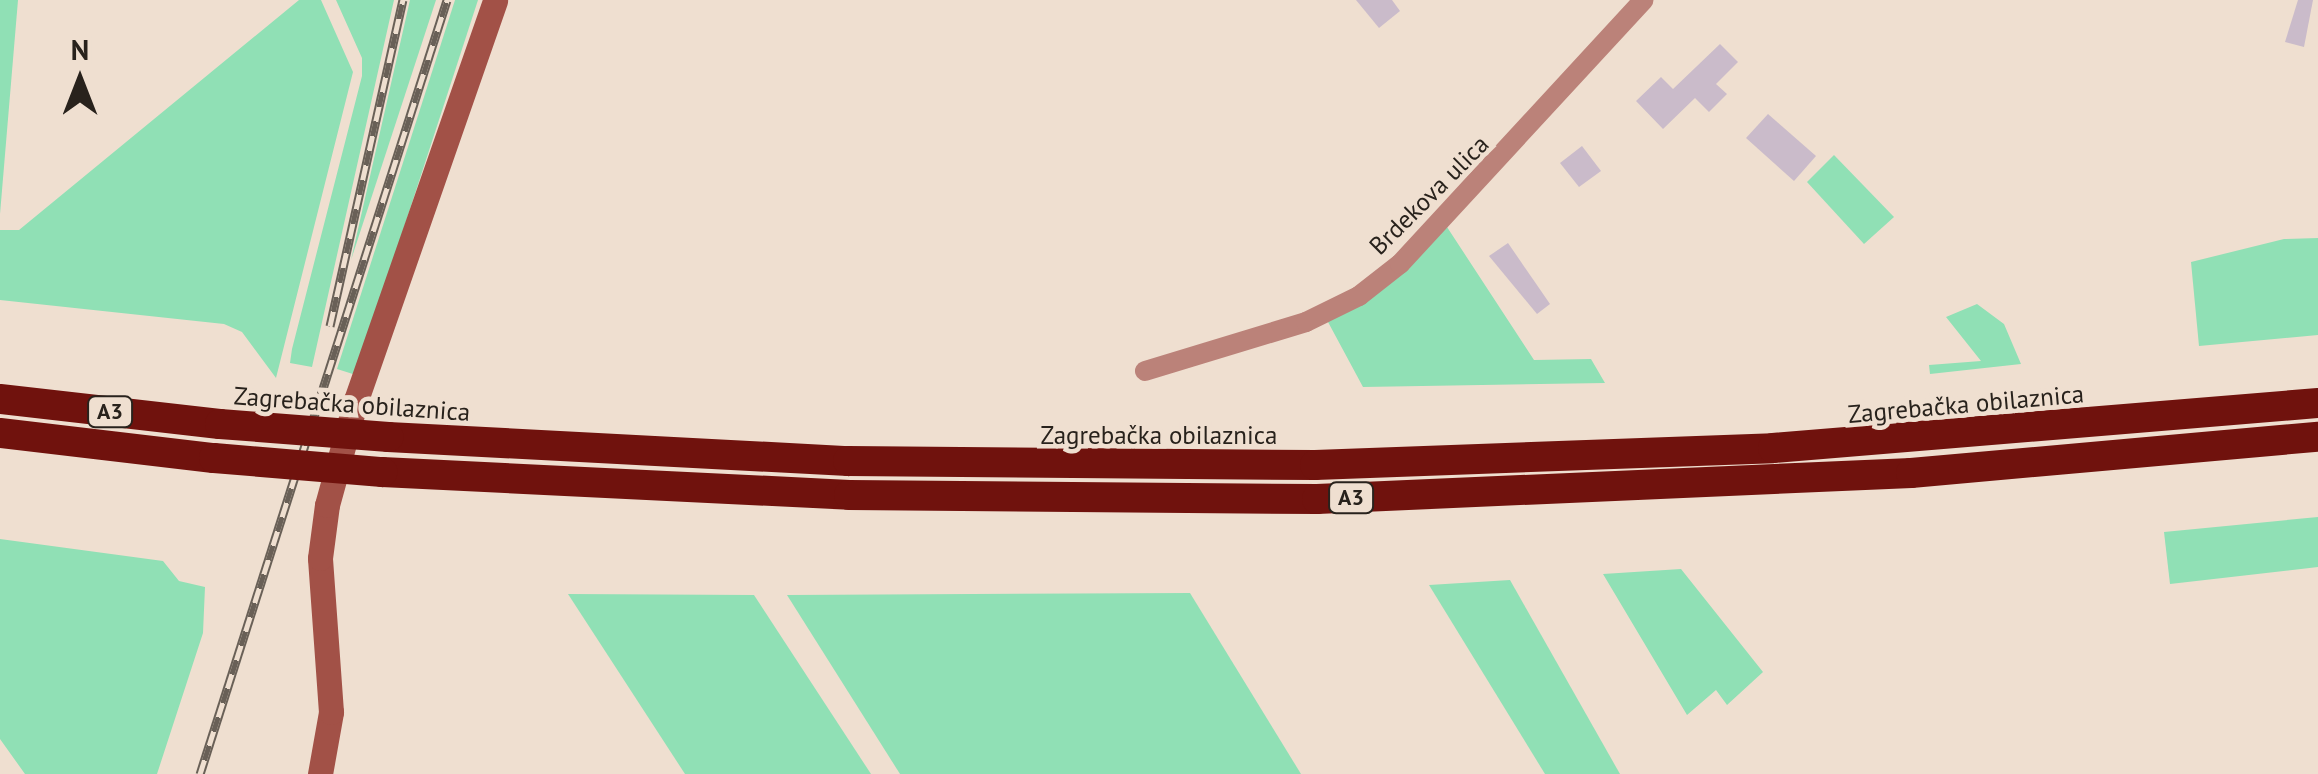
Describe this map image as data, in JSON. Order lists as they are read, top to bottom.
{
  "streets": {
    "highway": ["Zagrebačka obilaznica", "A3"],
    "street": ["Brdekova ulica"]
  },
  "north": "top"
}
